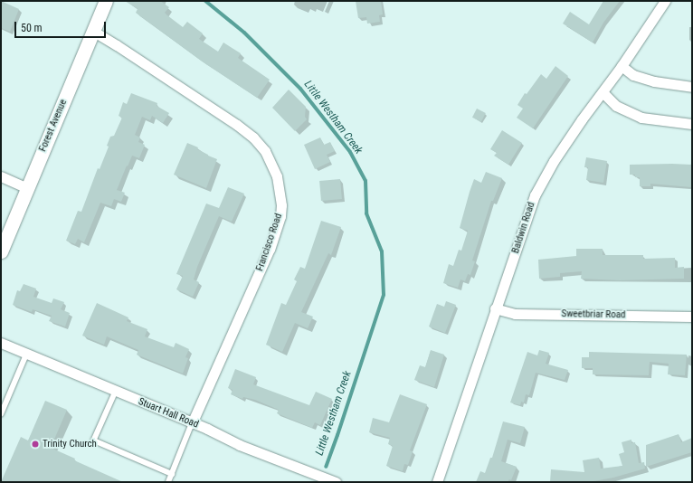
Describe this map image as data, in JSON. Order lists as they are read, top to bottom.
{
  "streets": {
    "main road": ["Forest Avenue"],
    "street": [
      "Baldwin Road",
      "Francisco Road",
      "Sweetbriar Road",
      "Stuart Hall Road"
    ]
  },
  "crossings": [
    ["Forest Avenue", "Francisco Road"],
    ["Baldwin Road", "Sweetbriar Road"],
    ["Francisco Road", "Stuart Hall Road"]
  ],
  "water": ["Little Westham Creek"],
  "places": ["Trinity Church"],
  "scale_bar": "50 m"
}
